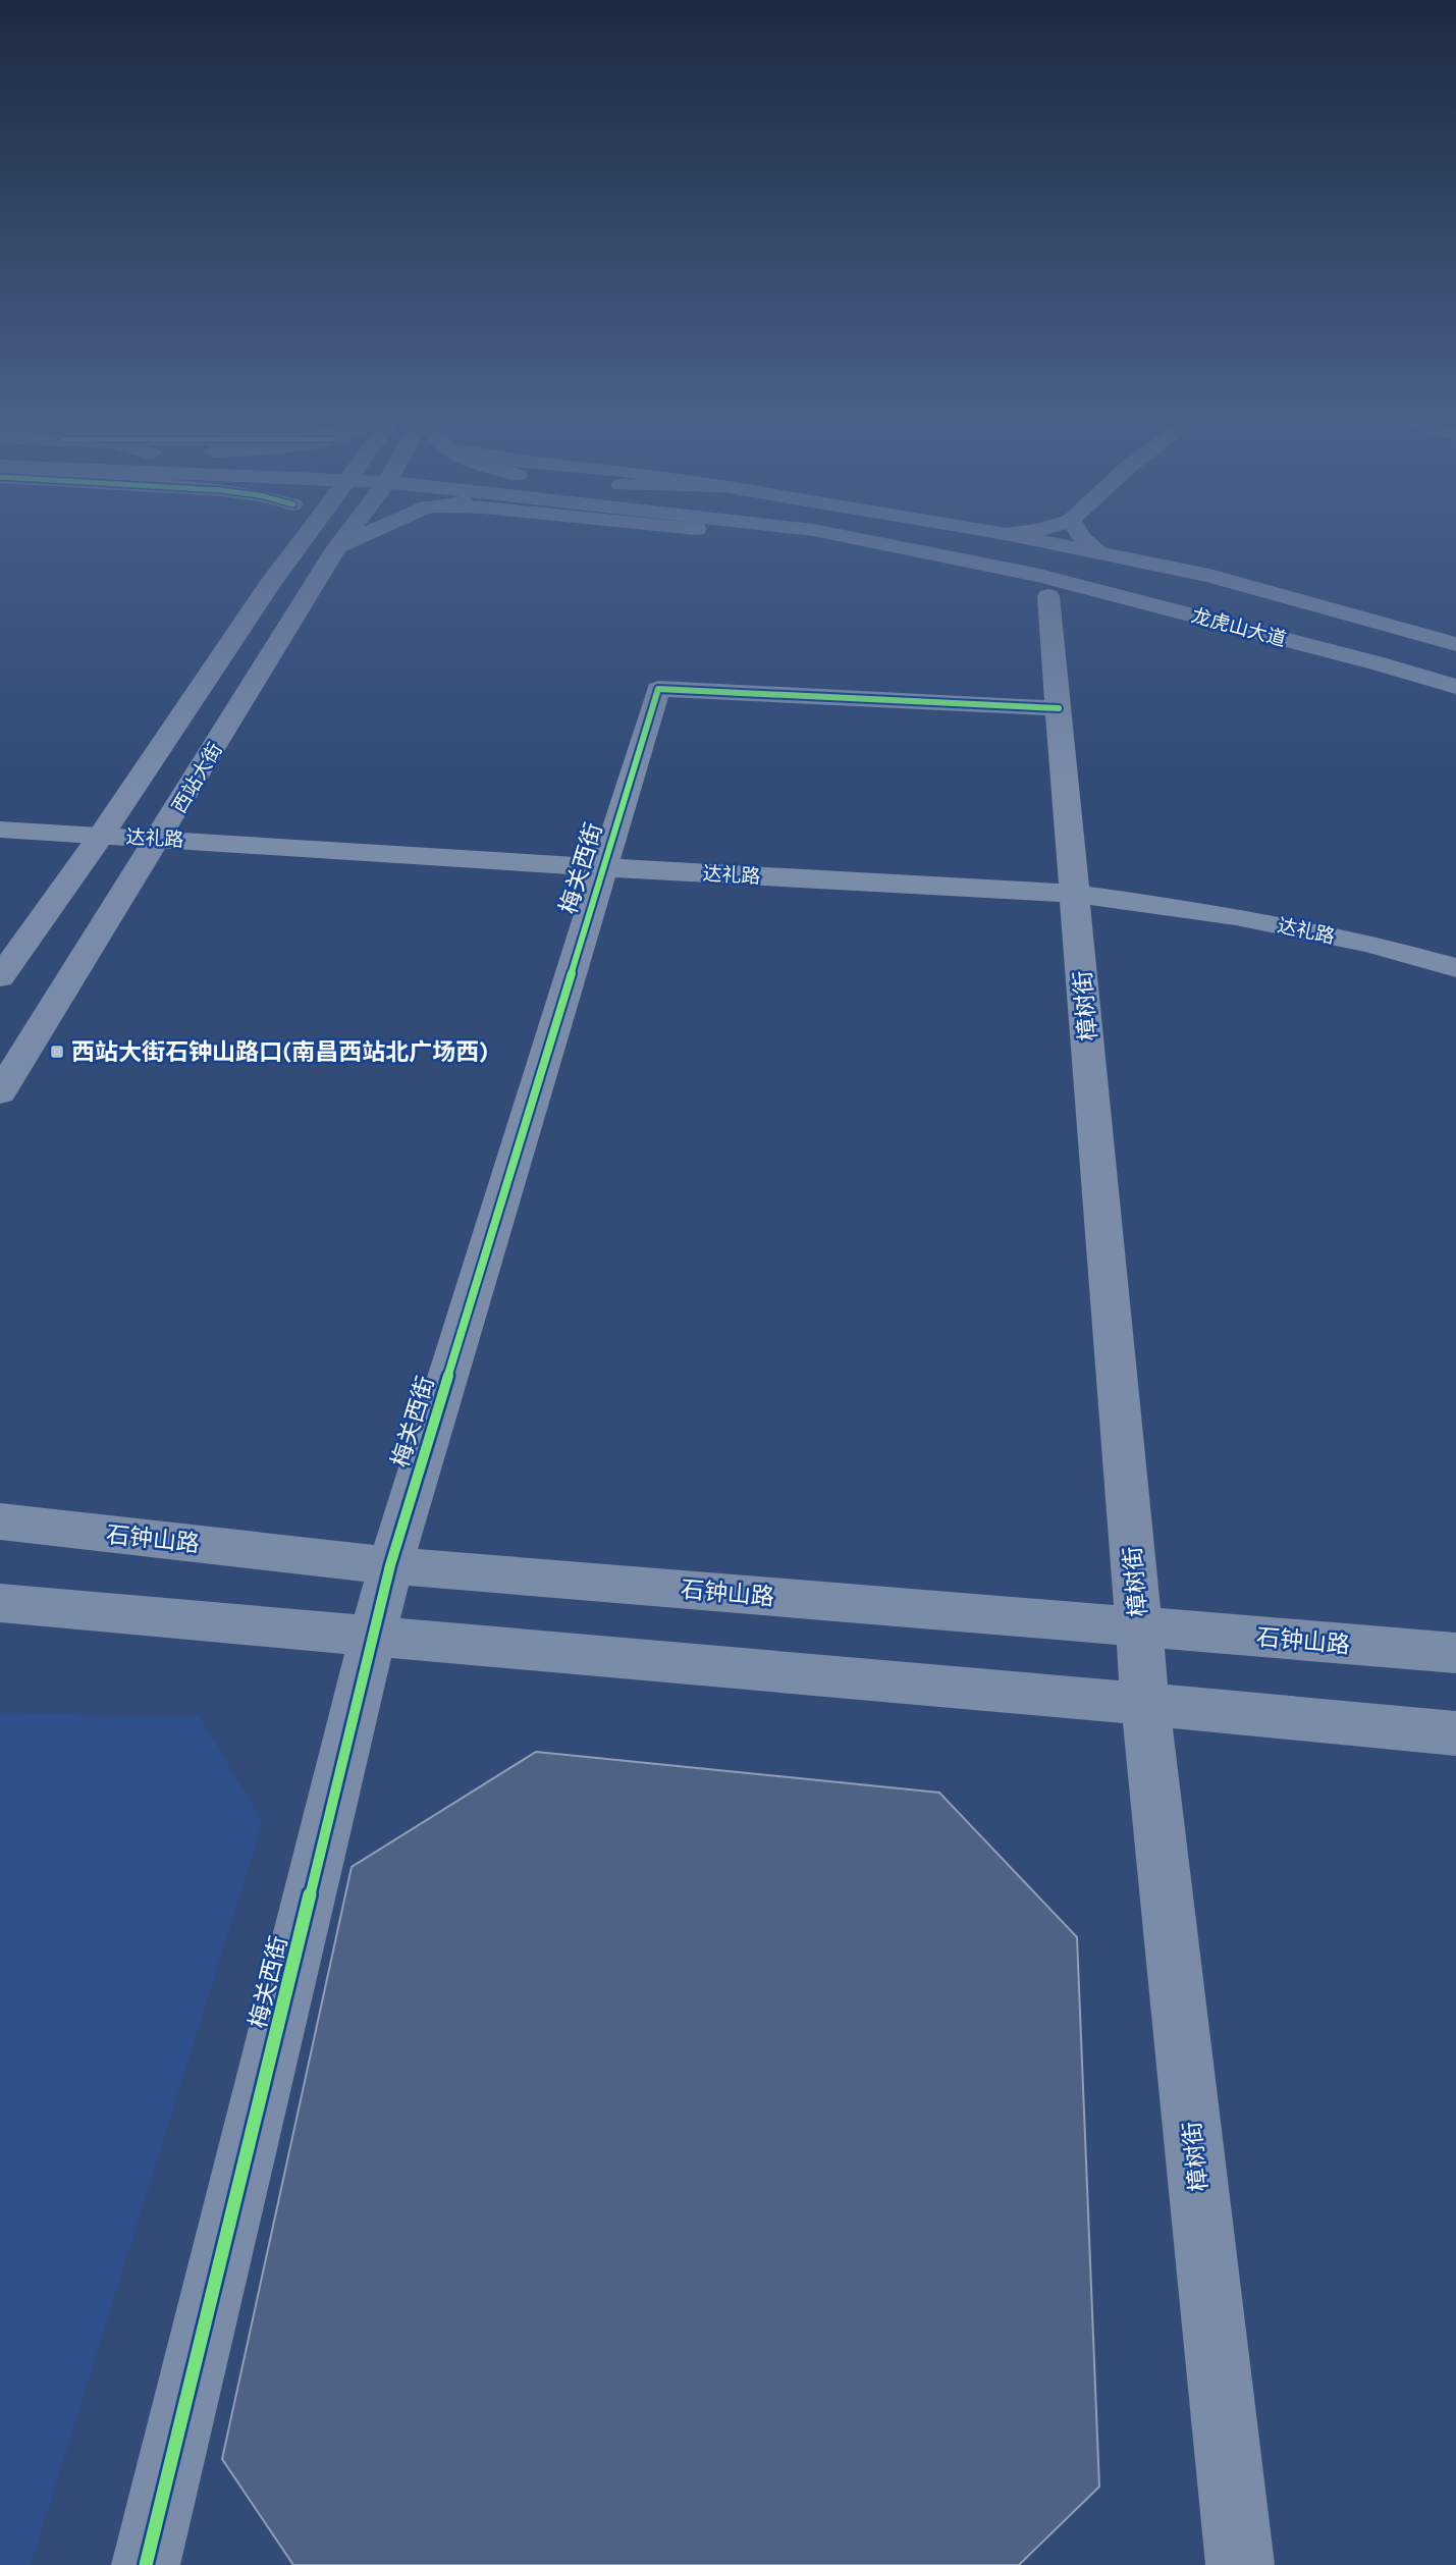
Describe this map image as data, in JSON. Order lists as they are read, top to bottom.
{
  "streets": {
    "main road": ["龙虎山大道", "西站大街"],
    "street": [
      "达礼路",
      "梅关西街",
      "樟树街",
      "石钟山路"
    ]
  },
  "crossings": [
    ["西站大街", "达礼路"],
    ["达礼路", "梅关西街"],
    ["达礼路", "樟树街"],
    ["梅关西街", "樟树街"],
    ["梅关西街", "石钟山路"],
    ["樟树街", "石钟山路"]
  ],
  "places": {
    "transit": ["西站大街石钟山路口(南昌西站北广场西)"]
  }
}
